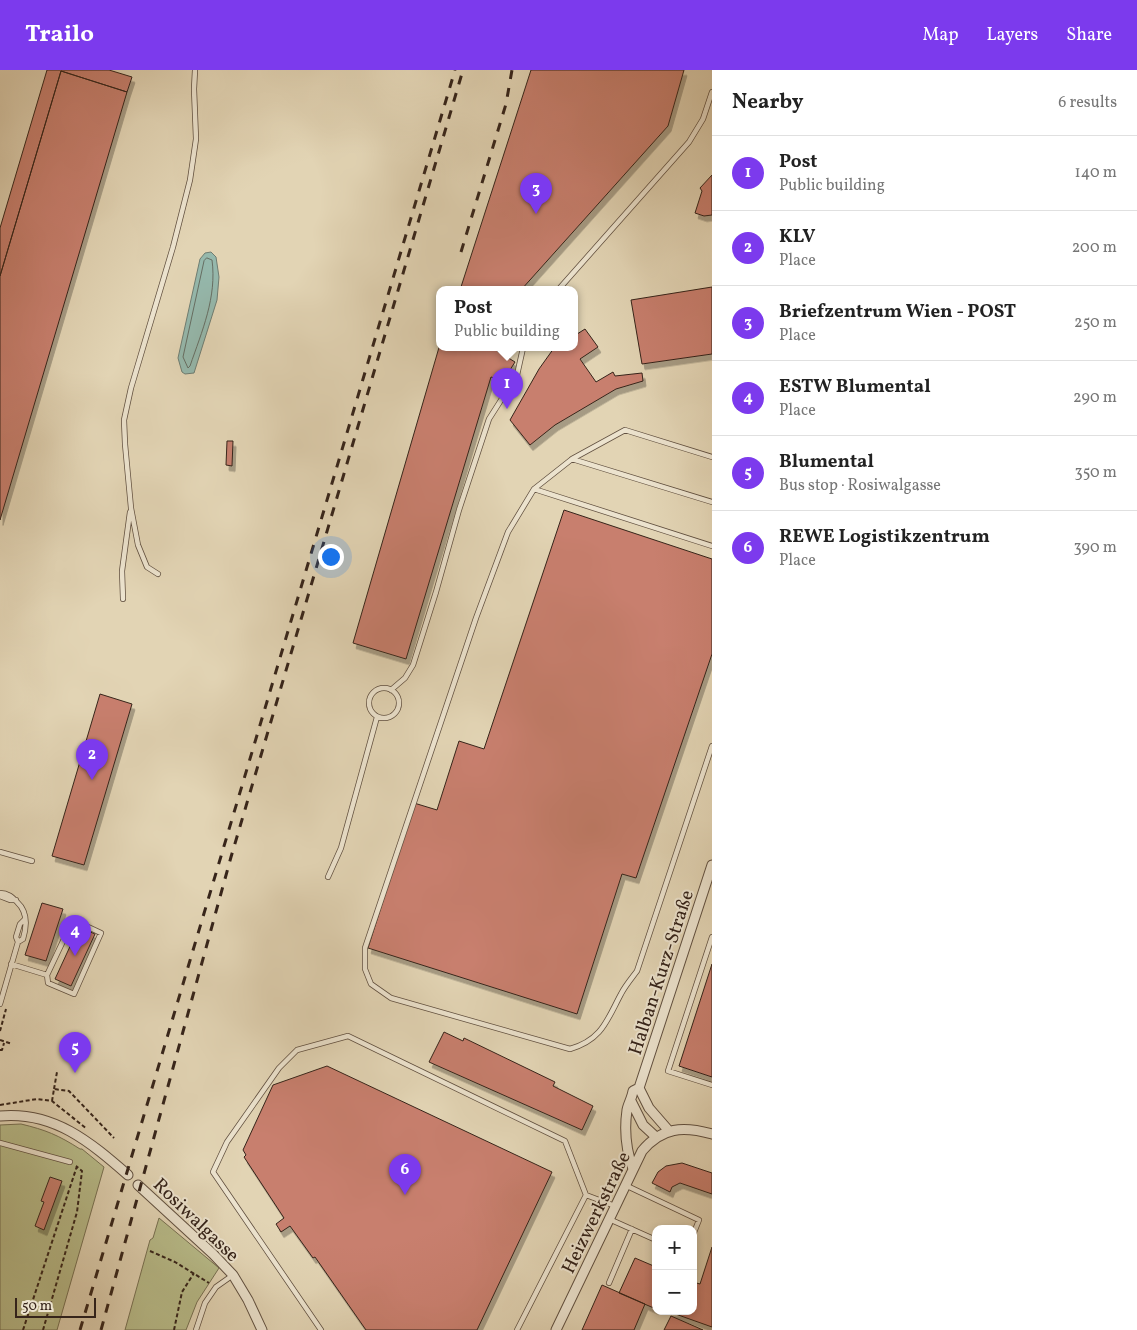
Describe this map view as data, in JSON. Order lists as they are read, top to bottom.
{
  "streets": {
    "street": ["Halban-Kurz-Straße", "Heizwerkstraße", "Rosiwalgasse"]
  },
  "crossings": [
    ["Halban-Kurz-Straße", "Heizwerkstraße"]
  ],
  "scale_bar": "50 m",
  "page": {
    "header": "Trailo",
    "nav": ["Map", "Layers", "Share"],
    "heading": ["Nearby", "6 results"],
    "list": [
      {
        "mark": "1",
        "name": "Post",
        "note": "Public building",
        "value": "140 m"
      },
      {
        "mark": "2",
        "name": "KLV",
        "note": "Place",
        "value": "200 m"
      },
      {
        "mark": "3",
        "name": "Briefzentrum Wien - POST",
        "note": "Place",
        "value": "250 m"
      },
      {
        "mark": "4",
        "name": "ESTW Blumental",
        "note": "Place",
        "value": "290 m"
      },
      {
        "mark": "5",
        "name": "Blumental",
        "note": "Bus stop · Rosiwalgasse",
        "value": "350 m"
      },
      {
        "mark": "6",
        "name": "REWE Logistikzentrum",
        "note": "Place",
        "value": "390 m"
      }
    ],
    "pins": [
      "3",
      "1",
      "2",
      "4",
      "5",
      "6"
    ],
    "popup": ["Post", "Public building"],
    "map_buttons": ["+", "−"],
    "scale": "50 m"
  }
}
